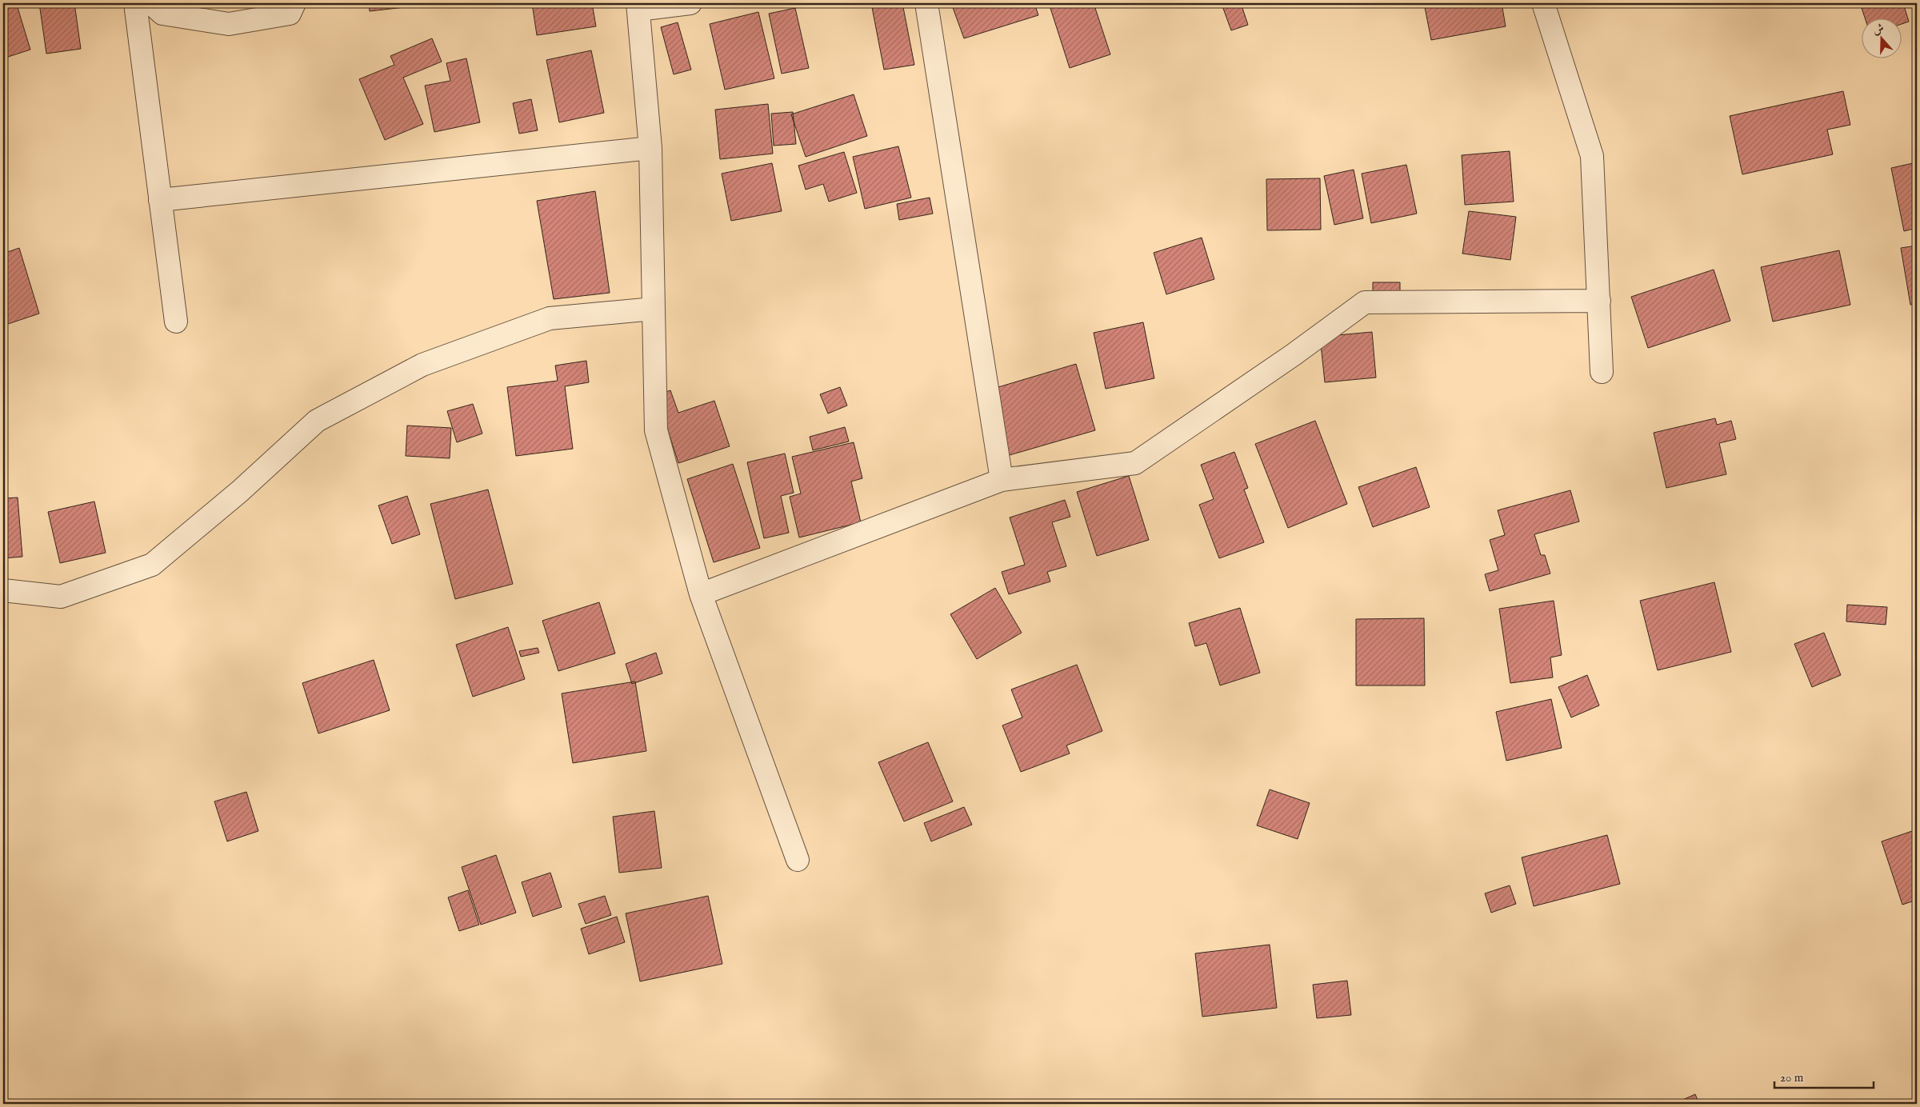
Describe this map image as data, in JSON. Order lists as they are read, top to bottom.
{
  "scale_bar": "20 m",
  "north": "top"
}
